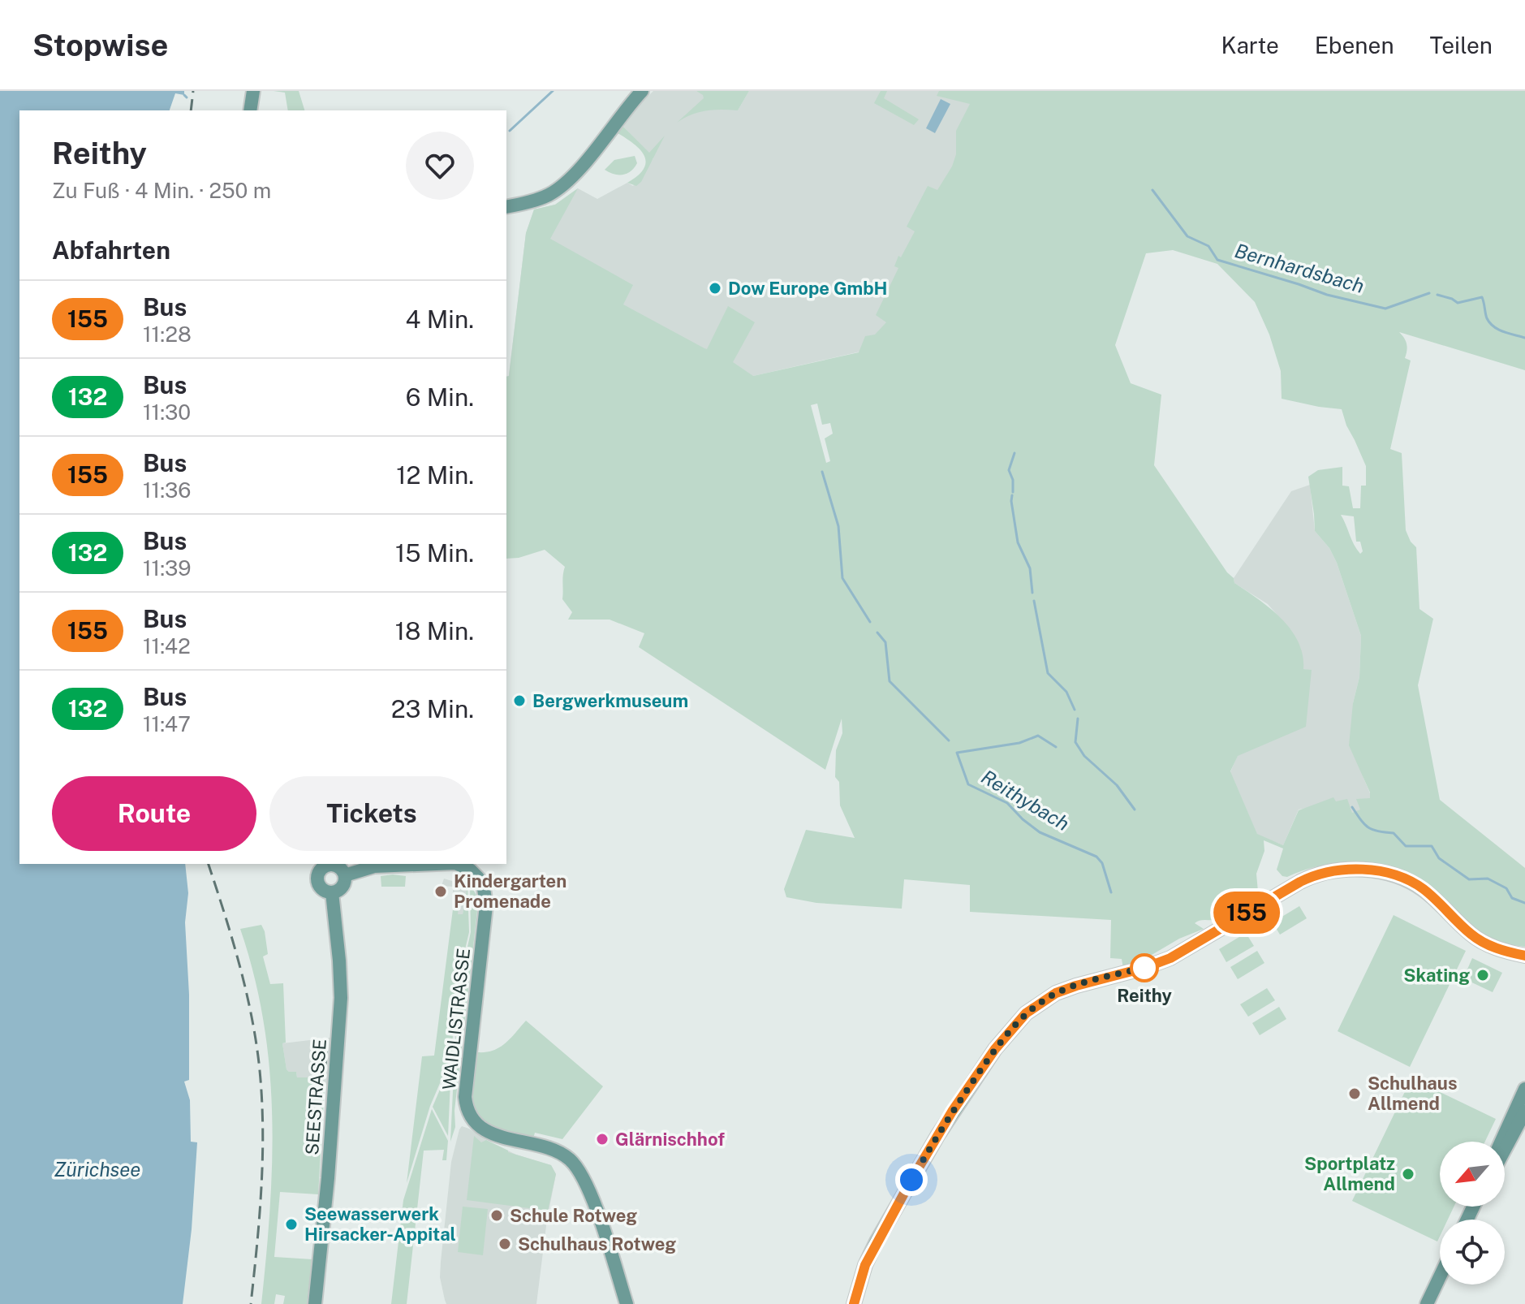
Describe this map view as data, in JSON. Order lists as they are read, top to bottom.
{
  "streets": {
    "main road": ["WAIDLISTRASSE", "SEESTRASSE"]
  },
  "crossings": [
    ["WAIDLISTRASSE", "SEESTRASSE"]
  ],
  "water": ["Bernhardsbach", "Reithybach", "Zürichsee"],
  "places": [
    "Dow Europe GmbH",
    "Bergwerkmuseum",
    "Kindergarten Promenade",
    "Reithy",
    "Skating",
    "Schulhaus Allmend",
    "Glärnischhof",
    "Sportplatz Allmend",
    "Schule Rotweg",
    "Seewasserwerk Hirsacker-Appital",
    "Schulhaus Rotweg"
  ],
  "lines": ["bus line 155"],
  "north": "bottom left",
  "page": {
    "header": "Stopwise",
    "nav": ["Karte", "Ebenen", "Teilen"],
    "on_map": "155",
    "heading": [
      ["Reithy", "Zu Fuß · 4 Min. · 250 m"],
      "Abfahrten"
    ],
    "list": [
      {
        "mark": "155",
        "name": "Bus",
        "note": "11:28",
        "value": "4 Min."
      },
      {
        "mark": "132",
        "name": "Bus",
        "note": "11:30",
        "value": "6 Min."
      },
      {
        "mark": "155",
        "name": "Bus",
        "note": "11:36",
        "value": "12 Min."
      },
      {
        "mark": "132",
        "name": "Bus",
        "note": "11:39",
        "value": "15 Min."
      },
      {
        "mark": "155",
        "name": "Bus",
        "note": "11:42",
        "value": "18 Min."
      },
      {
        "mark": "132",
        "name": "Bus",
        "note": "11:47",
        "value": "23 Min."
      }
    ],
    "buttons": ["Route", "Tickets"]
  }
}
